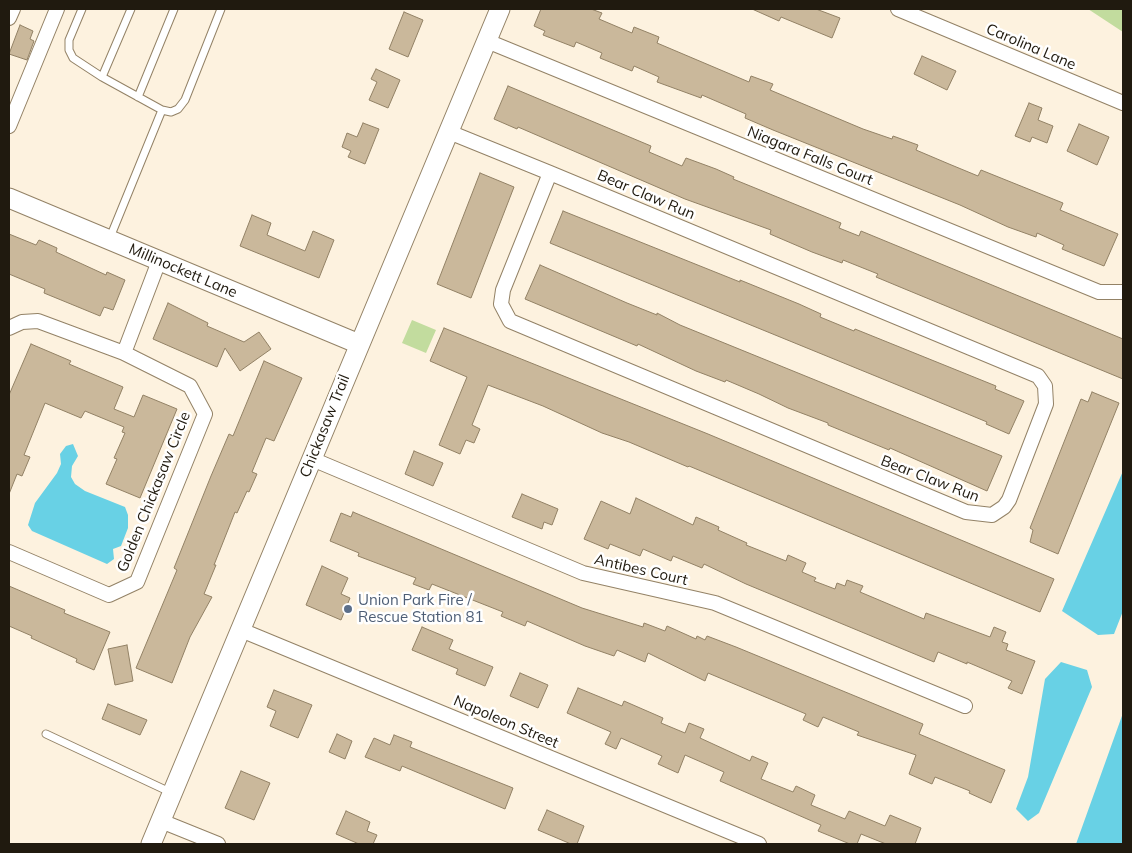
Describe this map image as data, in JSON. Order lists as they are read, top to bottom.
{
  "streets": {
    "street": [
      "Carolina Lane",
      "Niagara Falls Court",
      "Bear Claw Run",
      "Millinockett Lane",
      "Chickasaw Trail",
      "Golden Chickasaw Circle",
      "Antibes Court",
      "Napoleon Street"
    ]
  },
  "crossings": [
    ["Niagara Falls Court", "Chickasaw Trail"],
    ["Bear Claw Run", "Chickasaw Trail"],
    ["Millinockett Lane", "Chickasaw Trail"],
    ["Chickasaw Trail", "Antibes Court"],
    ["Chickasaw Trail", "Napoleon Street"]
  ],
  "places": ["Union Park Fire / Rescue Station 81"]
}
